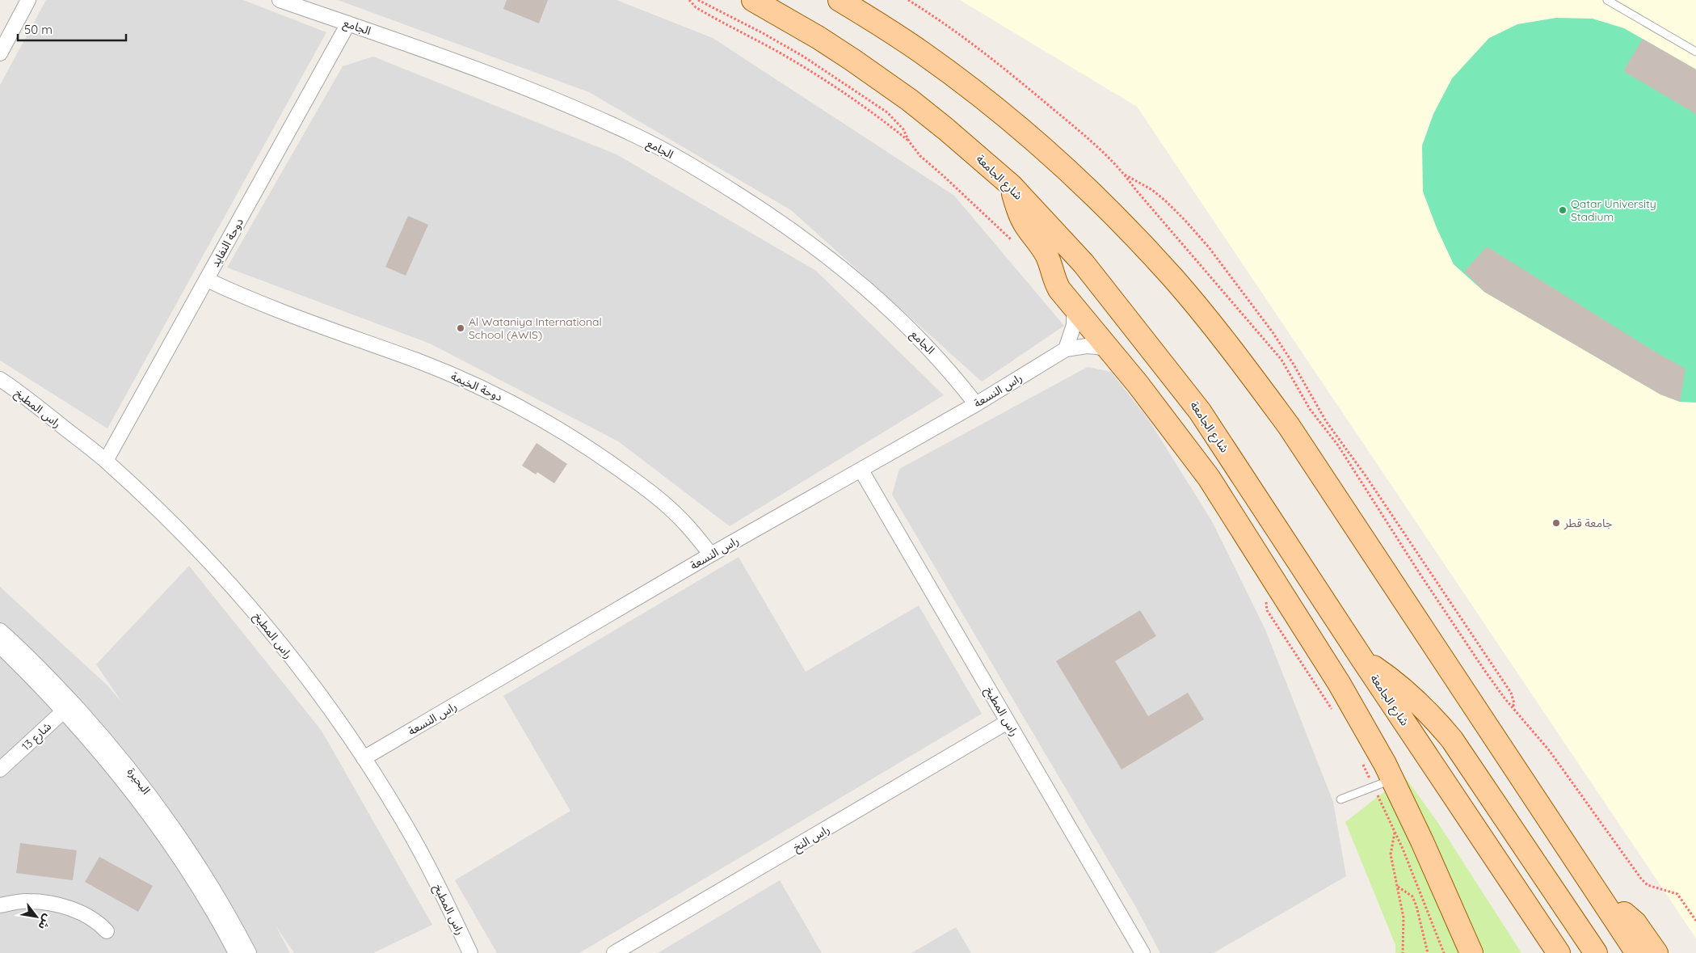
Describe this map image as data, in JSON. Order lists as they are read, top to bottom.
{
  "streets": {
    "main road": ["شارع الجامعة"],
    "street": [
      "الجامع",
      "دوحة النفايد",
      "دوحة الخيمة",
      "راس النسعة",
      "راس المطبخ",
      "شارع 13",
      "البحيرة",
      "راس النخ"
    ]
  },
  "crossings": [
    ["الجامع", "دوحة النفايد"],
    ["الجامع", "راس النسعة"],
    ["دوحة النفايد", "دوحة الخيمة"],
    ["دوحة النفايد", "راس المطبخ"],
    ["دوحة الخيمة", "راس النسعة"],
    ["راس النسعة", "راس المطبخ"],
    ["راس المطبخ", "راس النخ"],
    ["شارع 13", "البحيرة"]
  ],
  "places": ["Qatar University Stadium", "Al Wataniya International School (AWIS)", "جامعة قطر"],
  "scale_bar": "50 m",
  "north": "bottom right"
}
